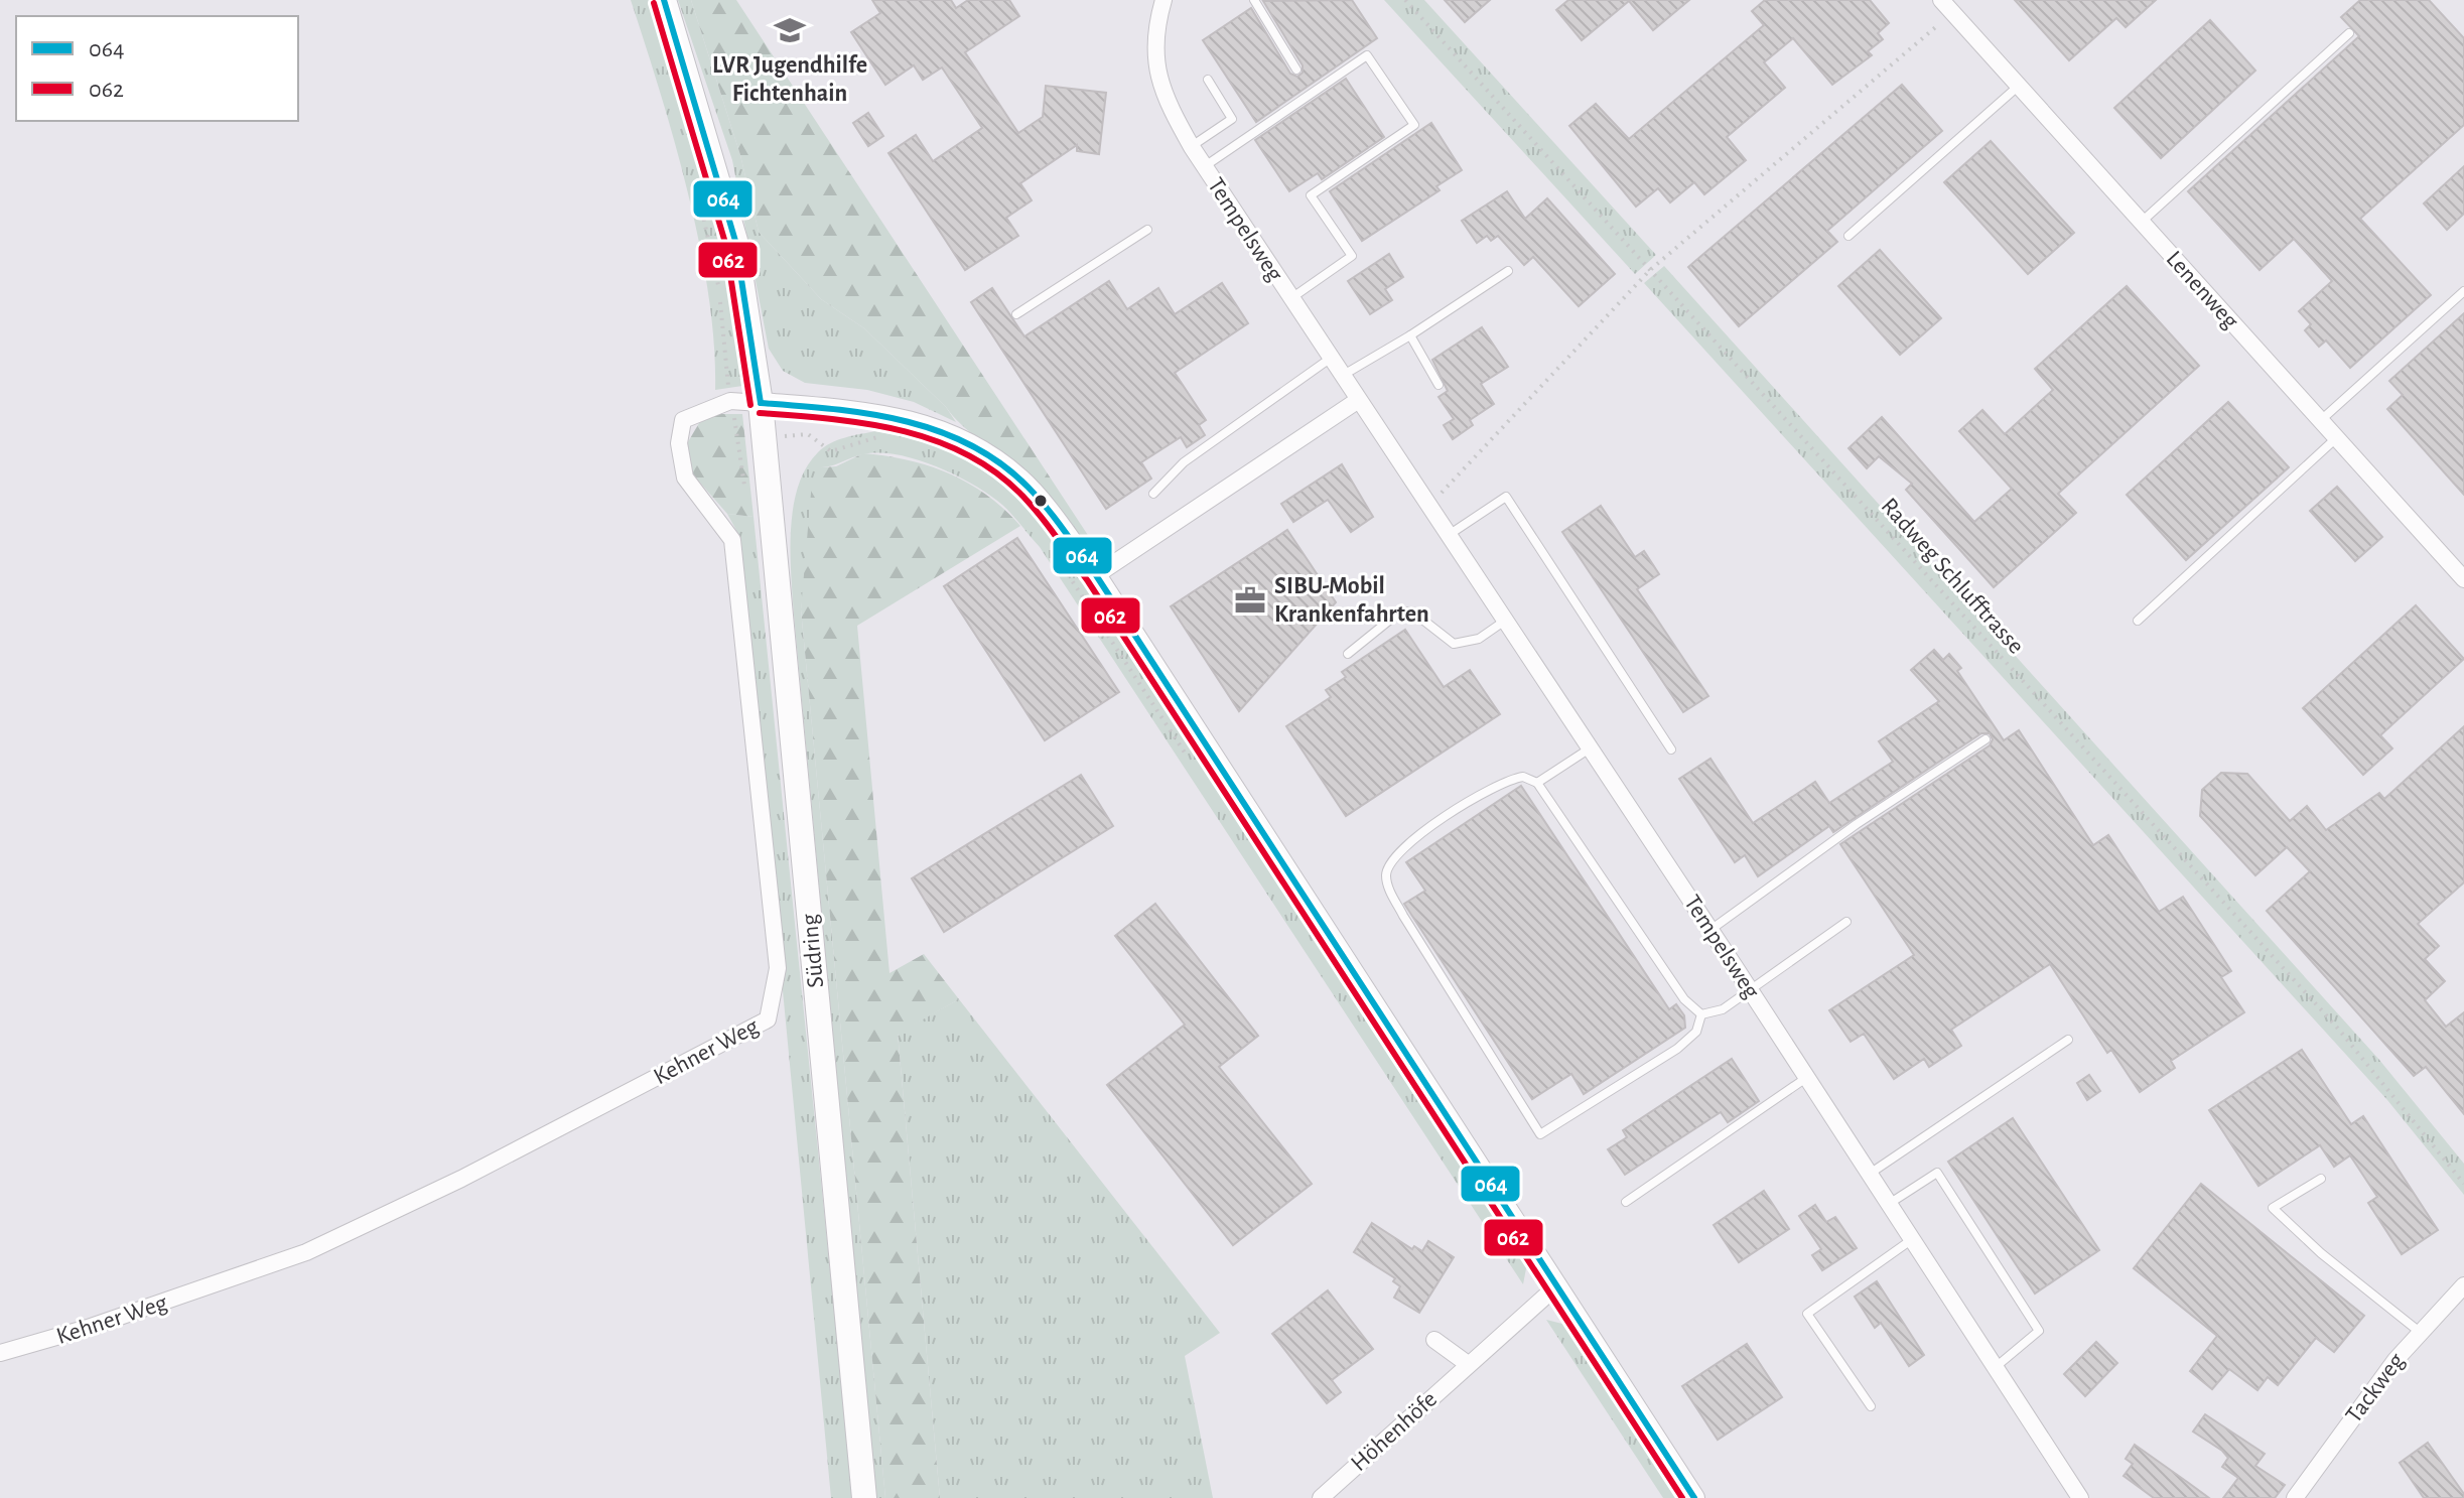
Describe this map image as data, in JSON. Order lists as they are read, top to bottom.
{
  "streets": {
    "main road": ["Südring"],
    "street": [
      "Tempelsweg",
      "Lenenweg",
      "Kehner Weg",
      "Tackweg",
      "Höhenhöfe"
    ],
    "path": ["Radweg Schlufftrasse"]
  },
  "crossings": [
    ["Südring", "Kehner Weg"]
  ],
  "places": {
    "school or university": ["LVR Jugendhilfe Fichtenhain"],
    "office": ["SIBU-Mobil Krankenfahrten"]
  },
  "lines": ["transit line 064", "transit line 062"],
  "legend": ["064", "062"]
}
